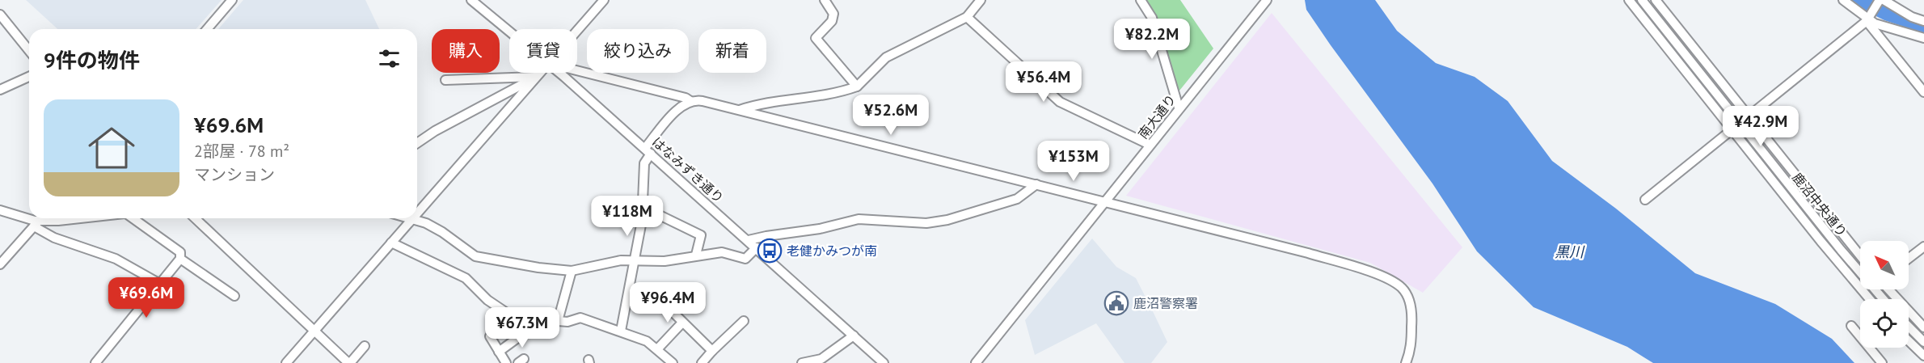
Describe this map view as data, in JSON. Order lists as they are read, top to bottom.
{
  "streets": {
    "street": ["南大通り", "はなみずき通り", "鹿沼中央通り"]
  },
  "water": ["黒川"],
  "places": {
    "bus stop": ["老健かみつが南"],
    "public building": ["鹿沼警察署"]
  },
  "north": "top left",
  "page": {
    "price": [
      "¥82.2M",
      "¥56.4M",
      "¥52.6M",
      "¥42.9M",
      "¥153M",
      "¥118M",
      "¥69.6M",
      "¥96.4M",
      "¥67.3M"
    ],
    "chip": [
      "購入",
      "賃貸",
      "絞り込み",
      "新着"
    ],
    "heading": "9件の物件",
    "list": [
      {
        "name": "¥69.6M",
        "note": "2部屋 · 78 m² · マンション"
      }
    ]
  }
}
